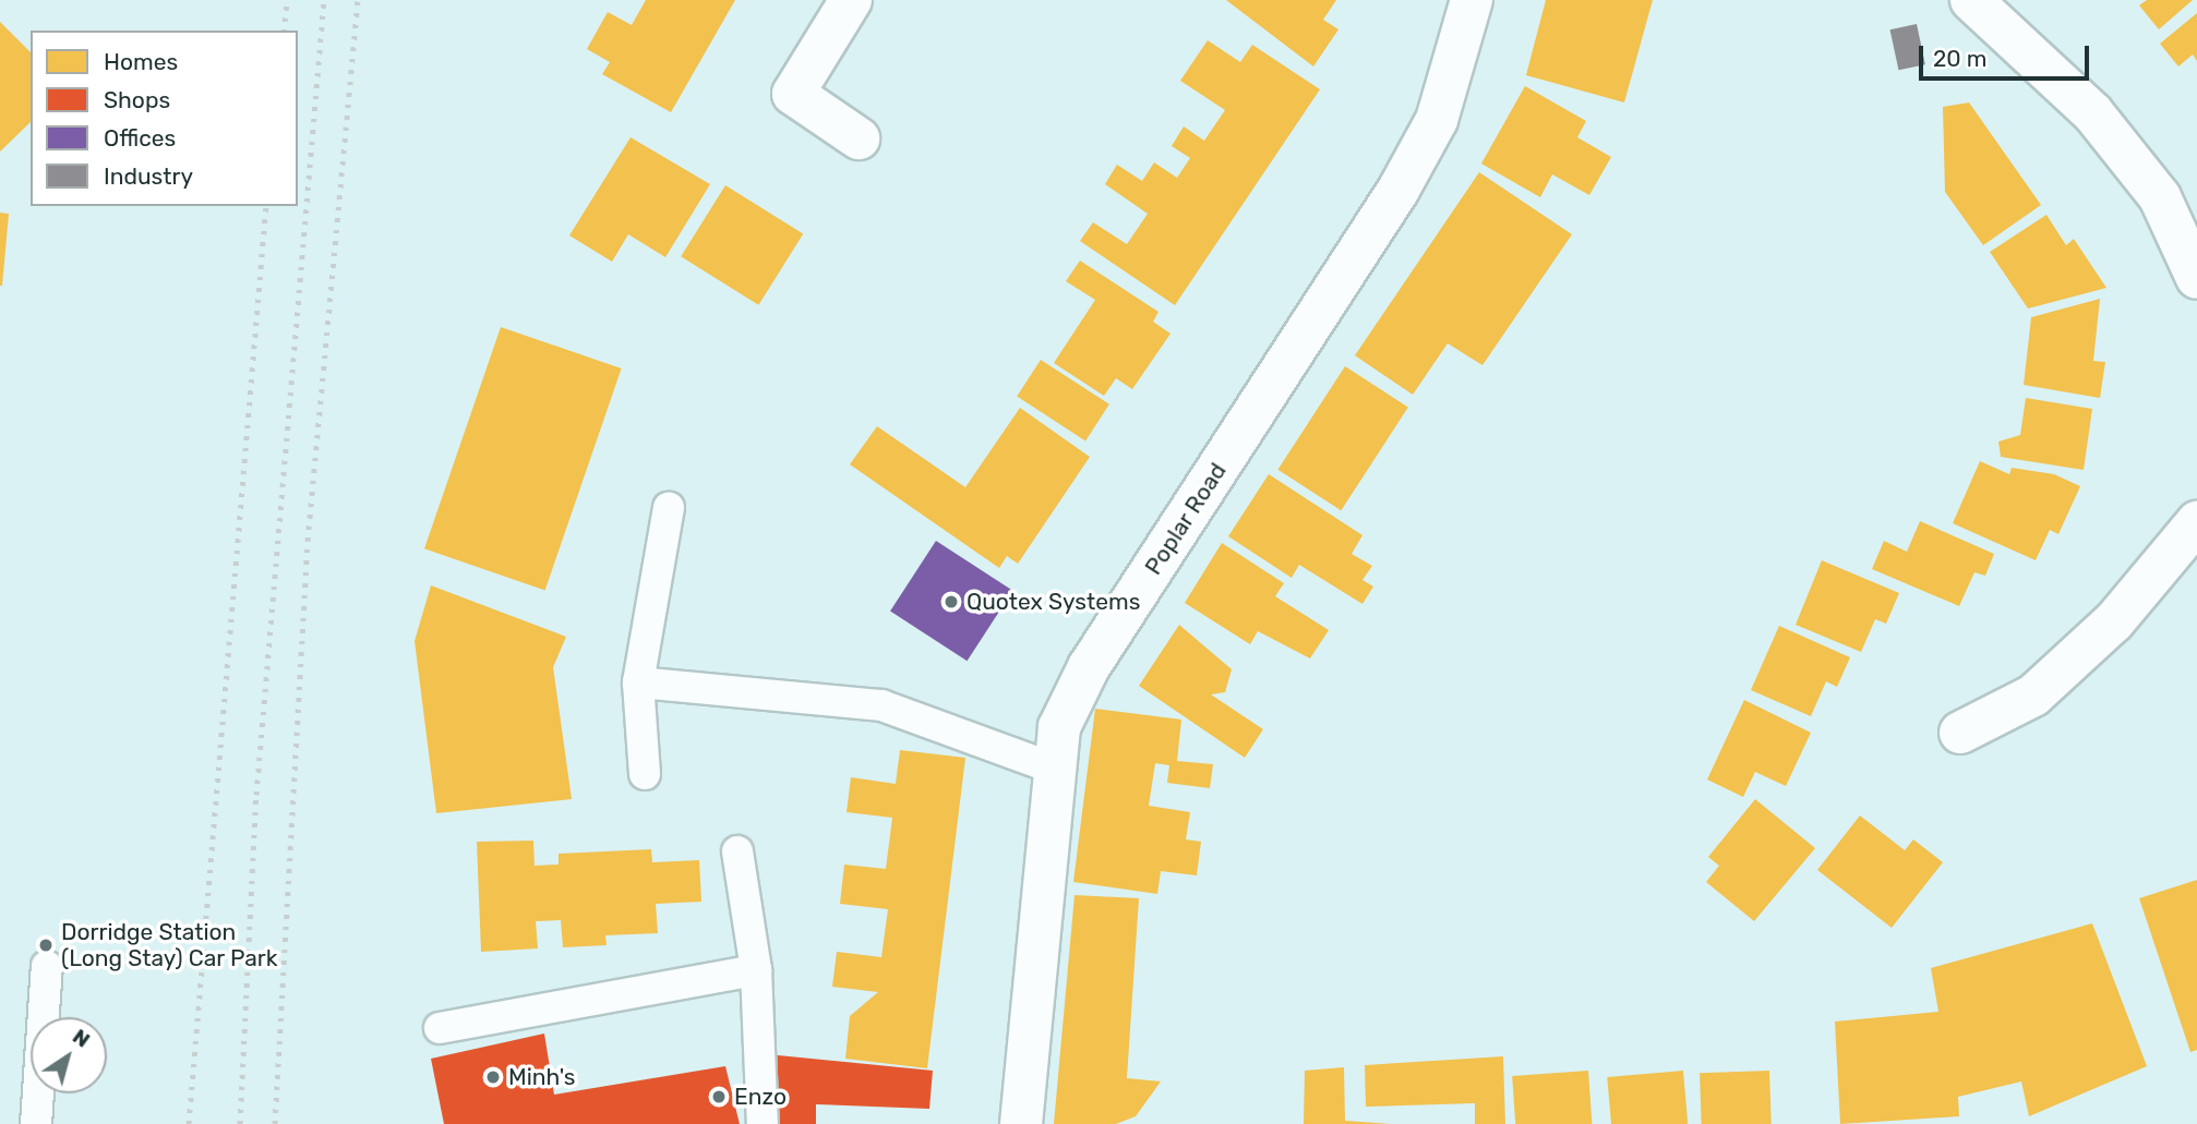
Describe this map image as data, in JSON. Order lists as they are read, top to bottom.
{
  "streets": {
    "street": ["Poplar Road"]
  },
  "places": [
    "Quotex Systems",
    "Dorridge Station (Long Stay) Car Park",
    "Minh's",
    "Enzo"
  ],
  "legend": [
    "Homes",
    "Shops",
    "Offices",
    "Industry"
  ],
  "scale_bar": "20 m",
  "north": "top right"
}
